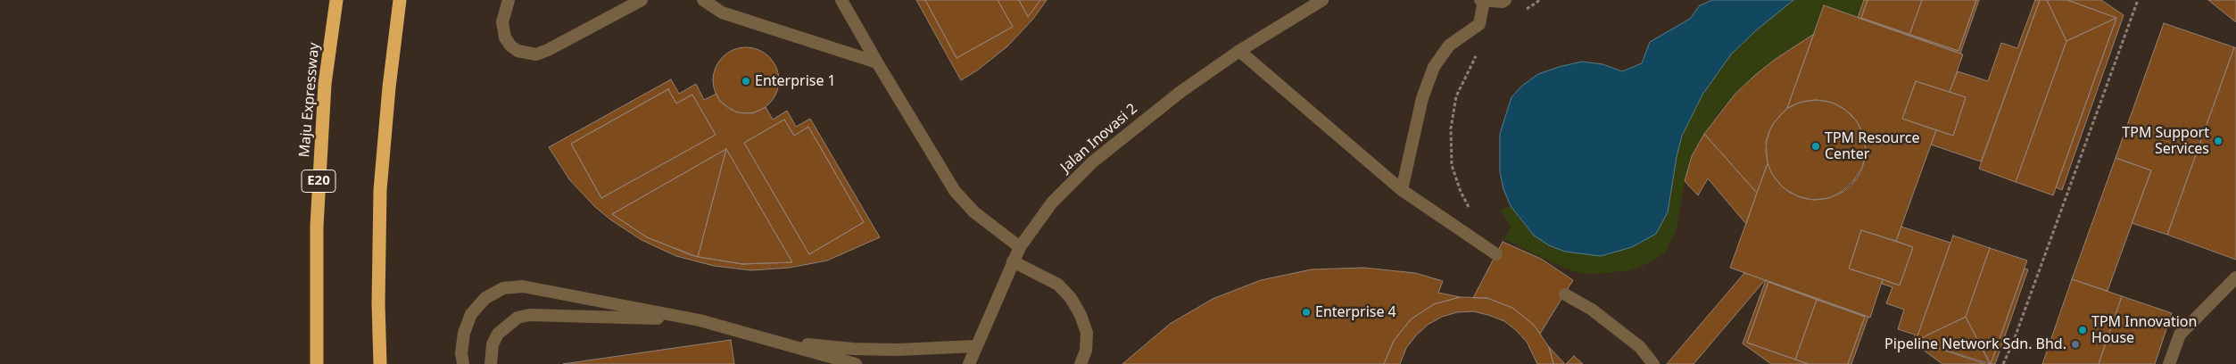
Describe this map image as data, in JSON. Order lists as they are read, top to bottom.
{
  "streets": {
    "highway": ["Maju Expressway", "E20"],
    "street": ["Jalan Inovasi 2"]
  },
  "places": [
    "Enterprise 1",
    "TPM Support Services",
    "TPM Resource Center",
    "Enterprise 4",
    "TPM Innovation House",
    "Pipeline Network Sdn. Bhd."
  ]
}
